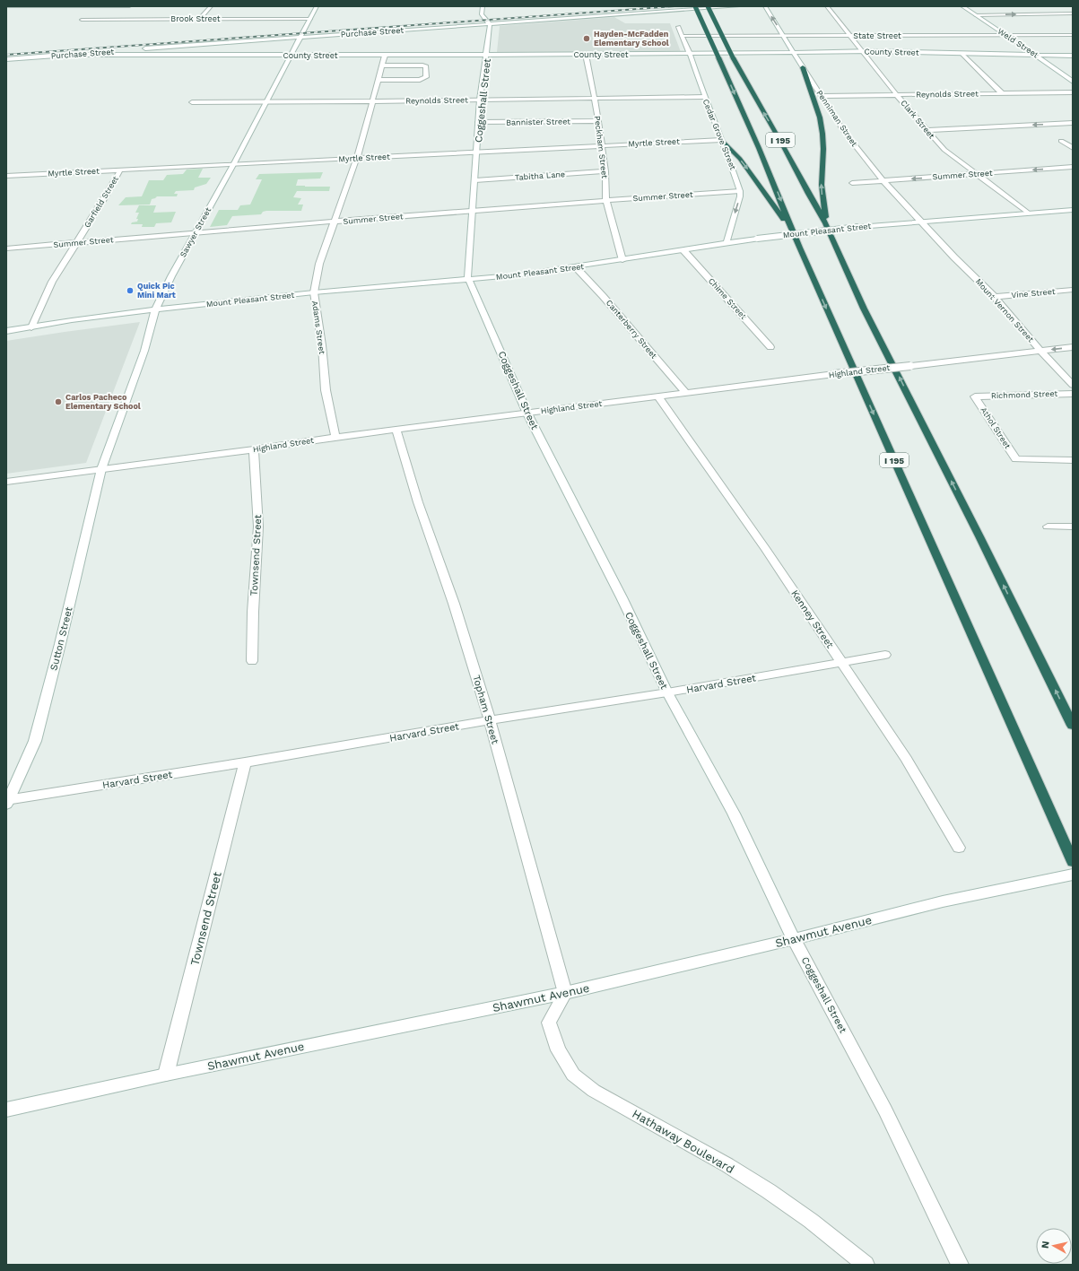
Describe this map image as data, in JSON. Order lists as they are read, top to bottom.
{
  "streets": {
    "highway": ["I 195"],
    "street": [
      "Brook Street",
      "Purchase Street",
      "State Street",
      "Weld Street",
      "County Street",
      "Reynolds Street",
      "Coggeshall Street",
      "Penniman Street",
      "Clark Street",
      "Bannister Street",
      "Cedar Grove Street",
      "Myrtle Street",
      "Peckham Street",
      "Summer Street",
      "Tabitha Lane",
      "Garfield Street",
      "Mount Pleasant Street",
      "Sawyer Street",
      "Vine Street",
      "Chime Street",
      "Mount Vernon Street",
      "Adams Street",
      "Canterberry Street",
      "Highland Street",
      "Richmond Street",
      "Athol Street",
      "Townsend Street",
      "Kenney Street",
      "Sutton Street",
      "Harvard Street",
      "Topham Street",
      "Shawmut Avenue",
      "Hathaway Boulevard"
    ]
  },
  "crossings": [
    ["Brook Street", "Sawyer Street"],
    ["Purchase Street", "County Street"],
    ["Purchase Street", "Coggeshall Street"],
    ["Purchase Street", "Sawyer Street"],
    ["State Street", "Weld Street"],
    ["State Street", "Penniman Street"],
    ["State Street", "Clark Street"],
    ["State Street", "Cedar Grove Street"],
    ["Weld Street", "County Street"],
    ["County Street", "Coggeshall Street"],
    ["County Street", "Penniman Street"],
    ["County Street", "Clark Street"],
    ["County Street", "Cedar Grove Street"],
    ["County Street", "Peckham Street"],
    ["County Street", "Sawyer Street"],
    ["County Street", "Adams Street"],
    ["Reynolds Street", "Coggeshall Street"],
    ["Reynolds Street", "Penniman Street"],
    ["Reynolds Street", "Clark Street"],
    ["Reynolds Street", "Cedar Grove Street"],
    ["Reynolds Street", "Peckham Street"],
    ["Reynolds Street", "Sawyer Street"],
    ["Reynolds Street", "Adams Street"],
    ["Coggeshall Street", "Bannister Street"],
    ["Coggeshall Street", "Myrtle Street"],
    ["Coggeshall Street", "Summer Street"],
    ["Coggeshall Street", "Tabitha Lane"],
    ["Coggeshall Street", "Mount Pleasant Street"],
    ["Coggeshall Street", "Highland Street"],
    ["Coggeshall Street", "Harvard Street"],
    ["Coggeshall Street", "Shawmut Avenue"],
    ["Penniman Street", "Summer Street"],
    ["Penniman Street", "Mount Pleasant Street"],
    ["Penniman Street", "Mount Vernon Street"],
    ["Clark Street", "Summer Street"],
    ["Clark Street", "Mount Pleasant Street"],
    ["Bannister Street", "Peckham Street"],
    ["Cedar Grove Street", "Myrtle Street"],
    ["Cedar Grove Street", "Summer Street"],
    ["Cedar Grove Street", "Mount Pleasant Street"],
    ["Myrtle Street", "Peckham Street"],
    ["Myrtle Street", "Garfield Street"],
    ["Myrtle Street", "Sawyer Street"],
    ["Myrtle Street", "Adams Street"],
    ["Peckham Street", "Summer Street"],
    ["Peckham Street", "Tabitha Lane"],
    ["Peckham Street", "Mount Pleasant Street"],
    ["Summer Street", "Garfield Street"],
    ["Summer Street", "Sawyer Street"],
    ["Summer Street", "Adams Street"],
    ["Garfield Street", "Mount Pleasant Street"],
    ["Mount Pleasant Street", "Sawyer Street"],
    ["Mount Pleasant Street", "Chime Street"],
    ["Mount Pleasant Street", "Mount Vernon Street"],
    ["Mount Pleasant Street", "Adams Street"],
    ["Mount Pleasant Street", "Canterberry Street"],
    ["Sawyer Street", "Highland Street"],
    ["Sawyer Street", "Sutton Street"],
    ["Vine Street", "Mount Vernon Street"],
    ["Mount Vernon Street", "Highland Street"],
    ["Adams Street", "Highland Street"],
    ["Canterberry Street", "Highland Street"],
    ["Highland Street", "Townsend Street"],
    ["Highland Street", "Kenney Street"],
    ["Highland Street", "Sutton Street"],
    ["Highland Street", "Topham Street"],
    ["Richmond Street", "Athol Street"],
    ["Townsend Street", "Harvard Street"],
    ["Townsend Street", "Shawmut Avenue"],
    ["Kenney Street", "Harvard Street"],
    ["Sutton Street", "Harvard Street"],
    ["Harvard Street", "Topham Street"],
    ["Topham Street", "Shawmut Avenue"],
    ["Topham Street", "Hathaway Boulevard"],
    ["Shawmut Avenue", "Hathaway Boulevard"]
  ],
  "places": ["Hayden-McFadden Elementary School", "Quick Pic Mini Mart", "Carlos Pacheco Elementary School"],
  "north": "left"
}
